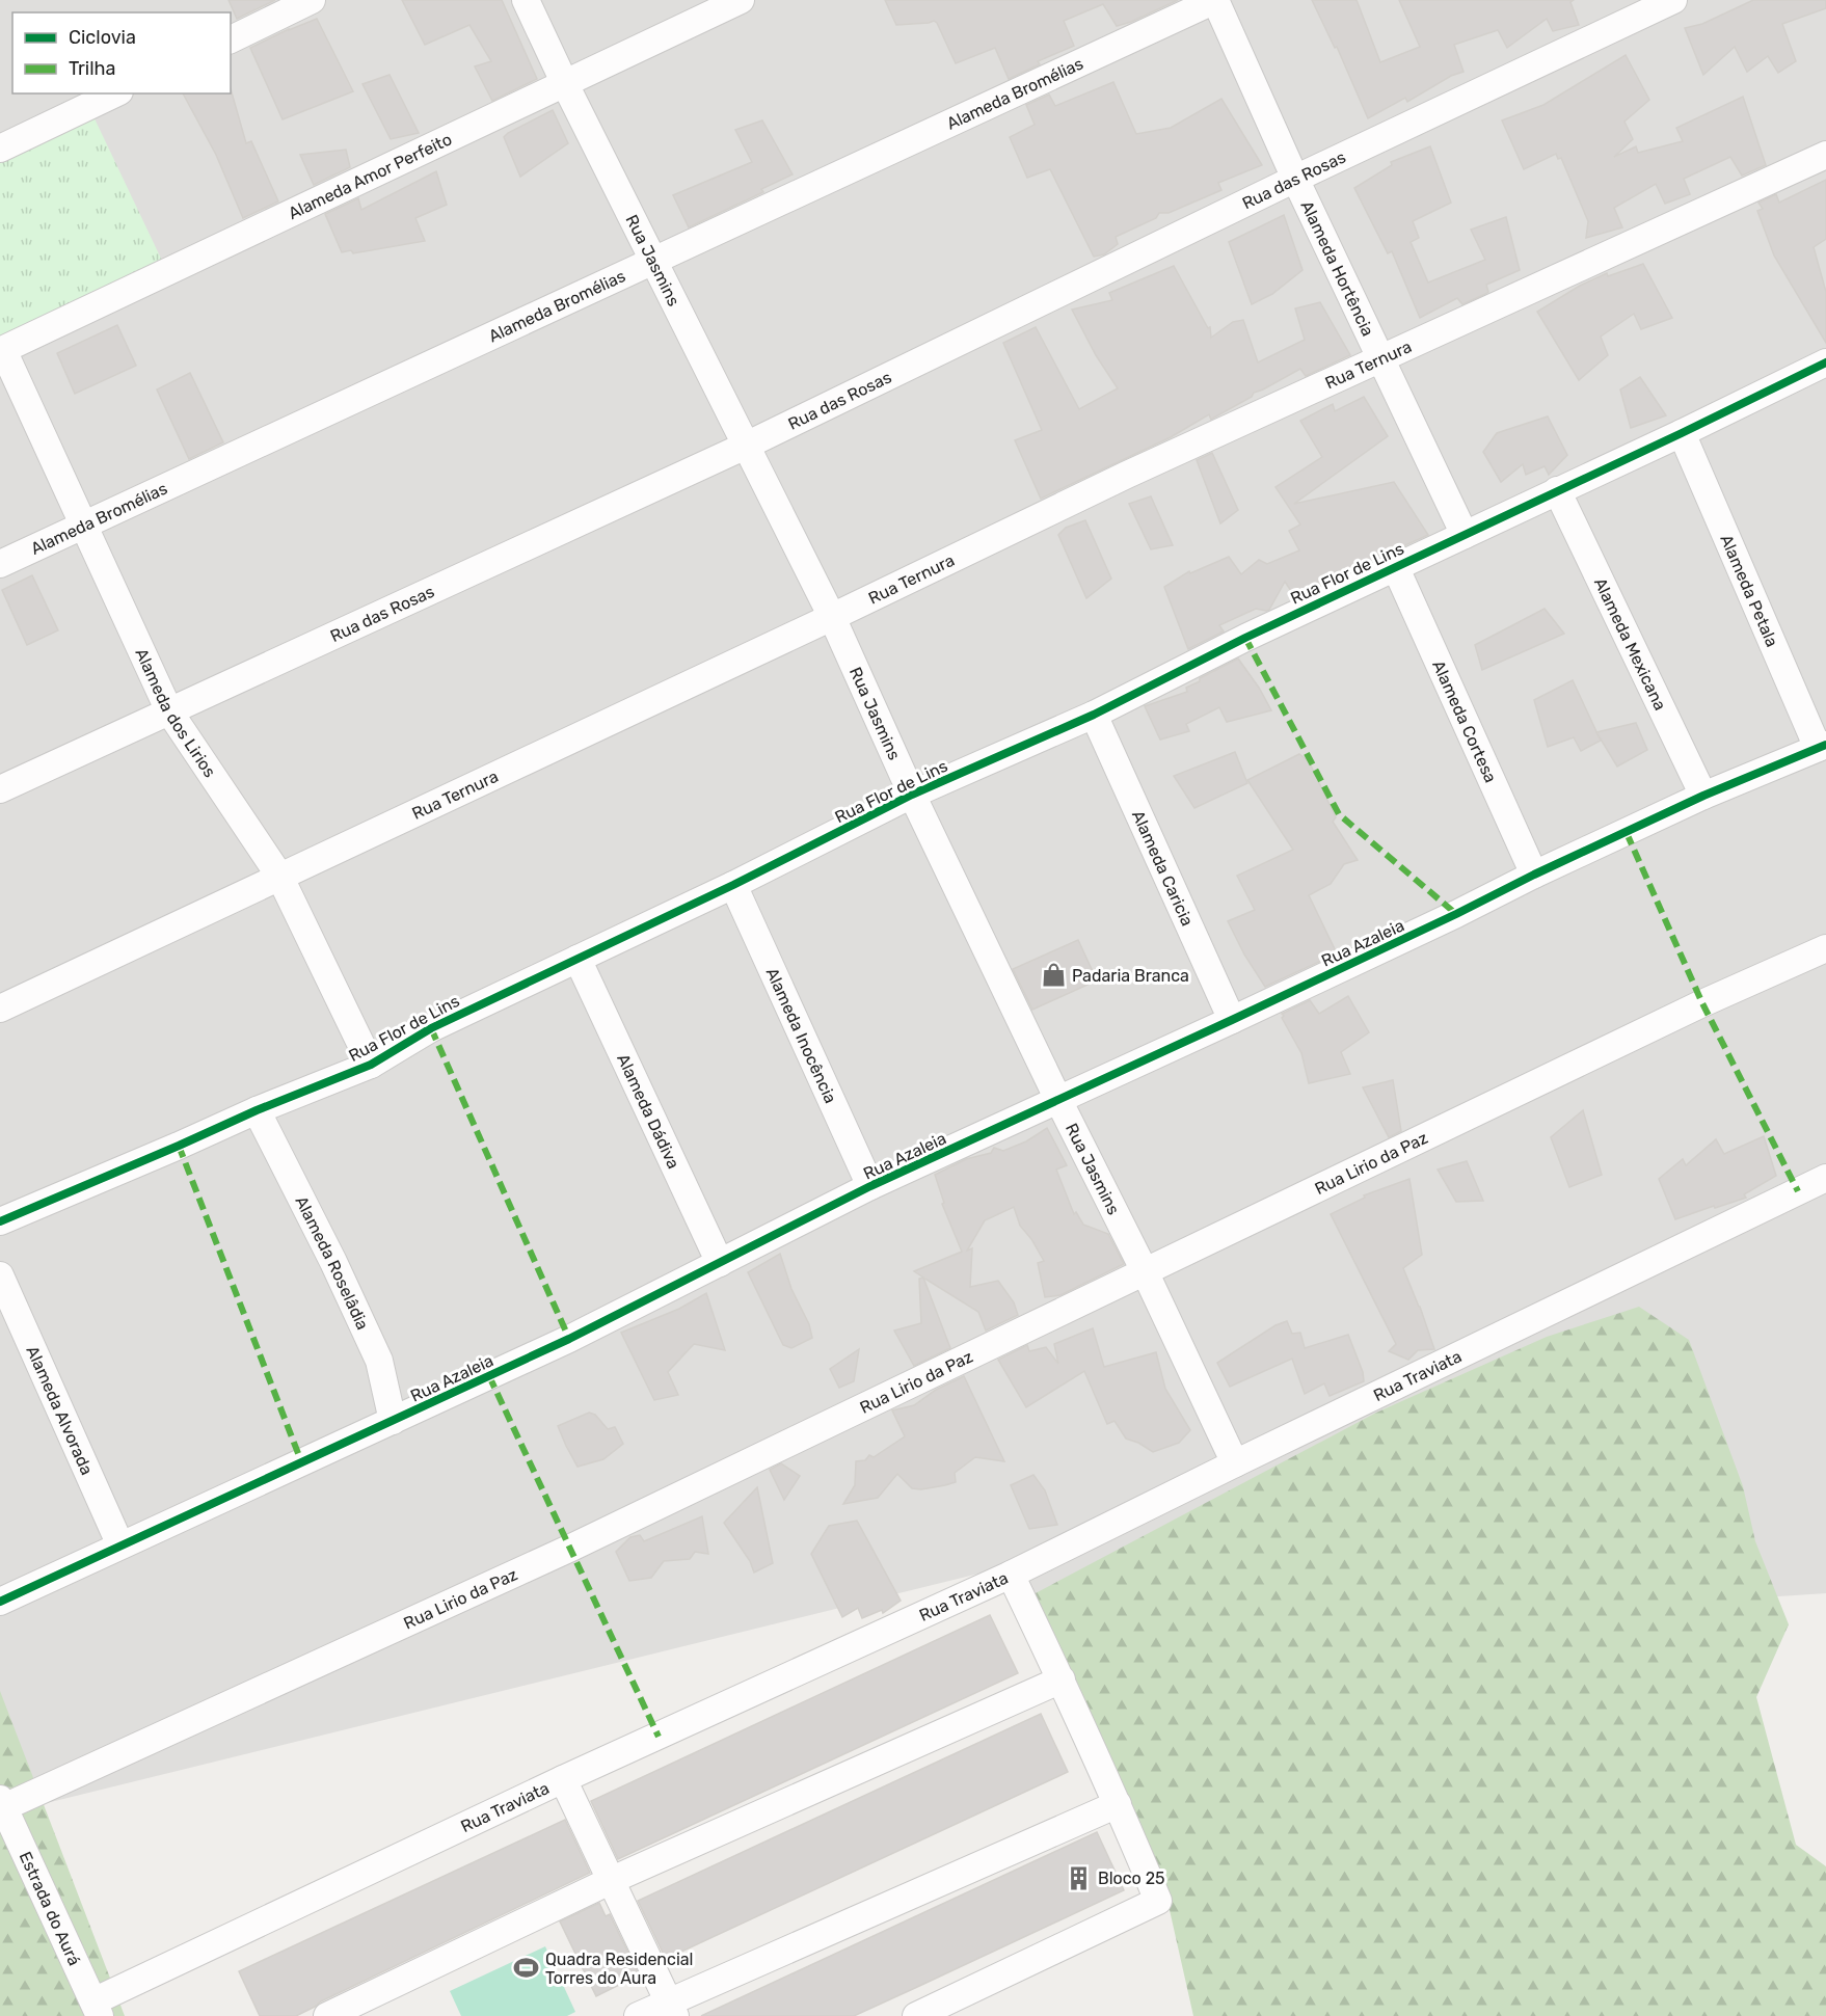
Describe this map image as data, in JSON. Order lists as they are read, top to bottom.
{
  "streets": {
    "street": [
      "Alameda Bromélias",
      "Alameda Amor Perfeito",
      "Rua das Rosas",
      "Rua Jasmins",
      "Alameda Hortência",
      "Rua Ternura",
      "Rua Flor de Lins",
      "Alameda Petala",
      "Alameda Mexicana",
      "Alameda dos Lirios",
      "Alameda Cortesa",
      "Alameda Caricia",
      "Rua Azaleia",
      "Alameda Inocência",
      "Alameda Dádiva",
      "Rua Lirio da Paz",
      "Alameda Roselâdia",
      "Rua Traviata",
      "Alameda Alvorada",
      "Estrada do Aurá"
    ]
  },
  "crossings": [
    ["Alameda Bromélias", "Rua Jasmins"],
    ["Alameda Bromélias", "Alameda Hortência"],
    ["Alameda Bromélias", "Alameda dos Lirios"],
    ["Alameda Amor Perfeito", "Rua Jasmins"],
    ["Alameda Amor Perfeito", "Alameda dos Lirios"],
    ["Rua das Rosas", "Rua Jasmins"],
    ["Rua das Rosas", "Alameda Hortência"],
    ["Rua das Rosas", "Alameda dos Lirios"],
    ["Rua Jasmins", "Rua Ternura"],
    ["Rua Jasmins", "Rua Flor de Lins"],
    ["Rua Jasmins", "Rua Azaleia"],
    ["Rua Jasmins", "Rua Lirio da Paz"],
    ["Rua Jasmins", "Rua Traviata"],
    ["Alameda Hortência", "Rua Ternura"],
    ["Alameda Hortência", "Rua Flor de Lins"],
    ["Rua Ternura", "Alameda dos Lirios"],
    ["Rua Flor de Lins", "Alameda Petala"],
    ["Rua Flor de Lins", "Alameda Mexicana"],
    ["Rua Flor de Lins", "Alameda dos Lirios"],
    ["Rua Flor de Lins", "Alameda Cortesa"],
    ["Rua Flor de Lins", "Alameda Caricia"],
    ["Rua Flor de Lins", "Alameda Inocência"],
    ["Rua Flor de Lins", "Alameda Dádiva"],
    ["Rua Flor de Lins", "Alameda Roselâdia"],
    ["Alameda Petala", "Rua Azaleia"],
    ["Alameda Mexicana", "Rua Azaleia"],
    ["Alameda Cortesa", "Rua Azaleia"],
    ["Alameda Caricia", "Rua Azaleia"],
    ["Rua Azaleia", "Alameda Inocência"],
    ["Rua Azaleia", "Alameda Dádiva"],
    ["Rua Azaleia", "Alameda Roselâdia"],
    ["Rua Azaleia", "Alameda Alvorada"],
    ["Rua Lirio da Paz", "Estrada do Aurá"],
    ["Rua Traviata", "Estrada do Aurá"]
  ],
  "places": {
    "shop": ["Padaria Branca"],
    "building": ["Bloco 25"],
    "sports": ["Quadra Residencial Torres do Aura"]
  },
  "legend": ["Ciclovia", "Trilha"]
}
